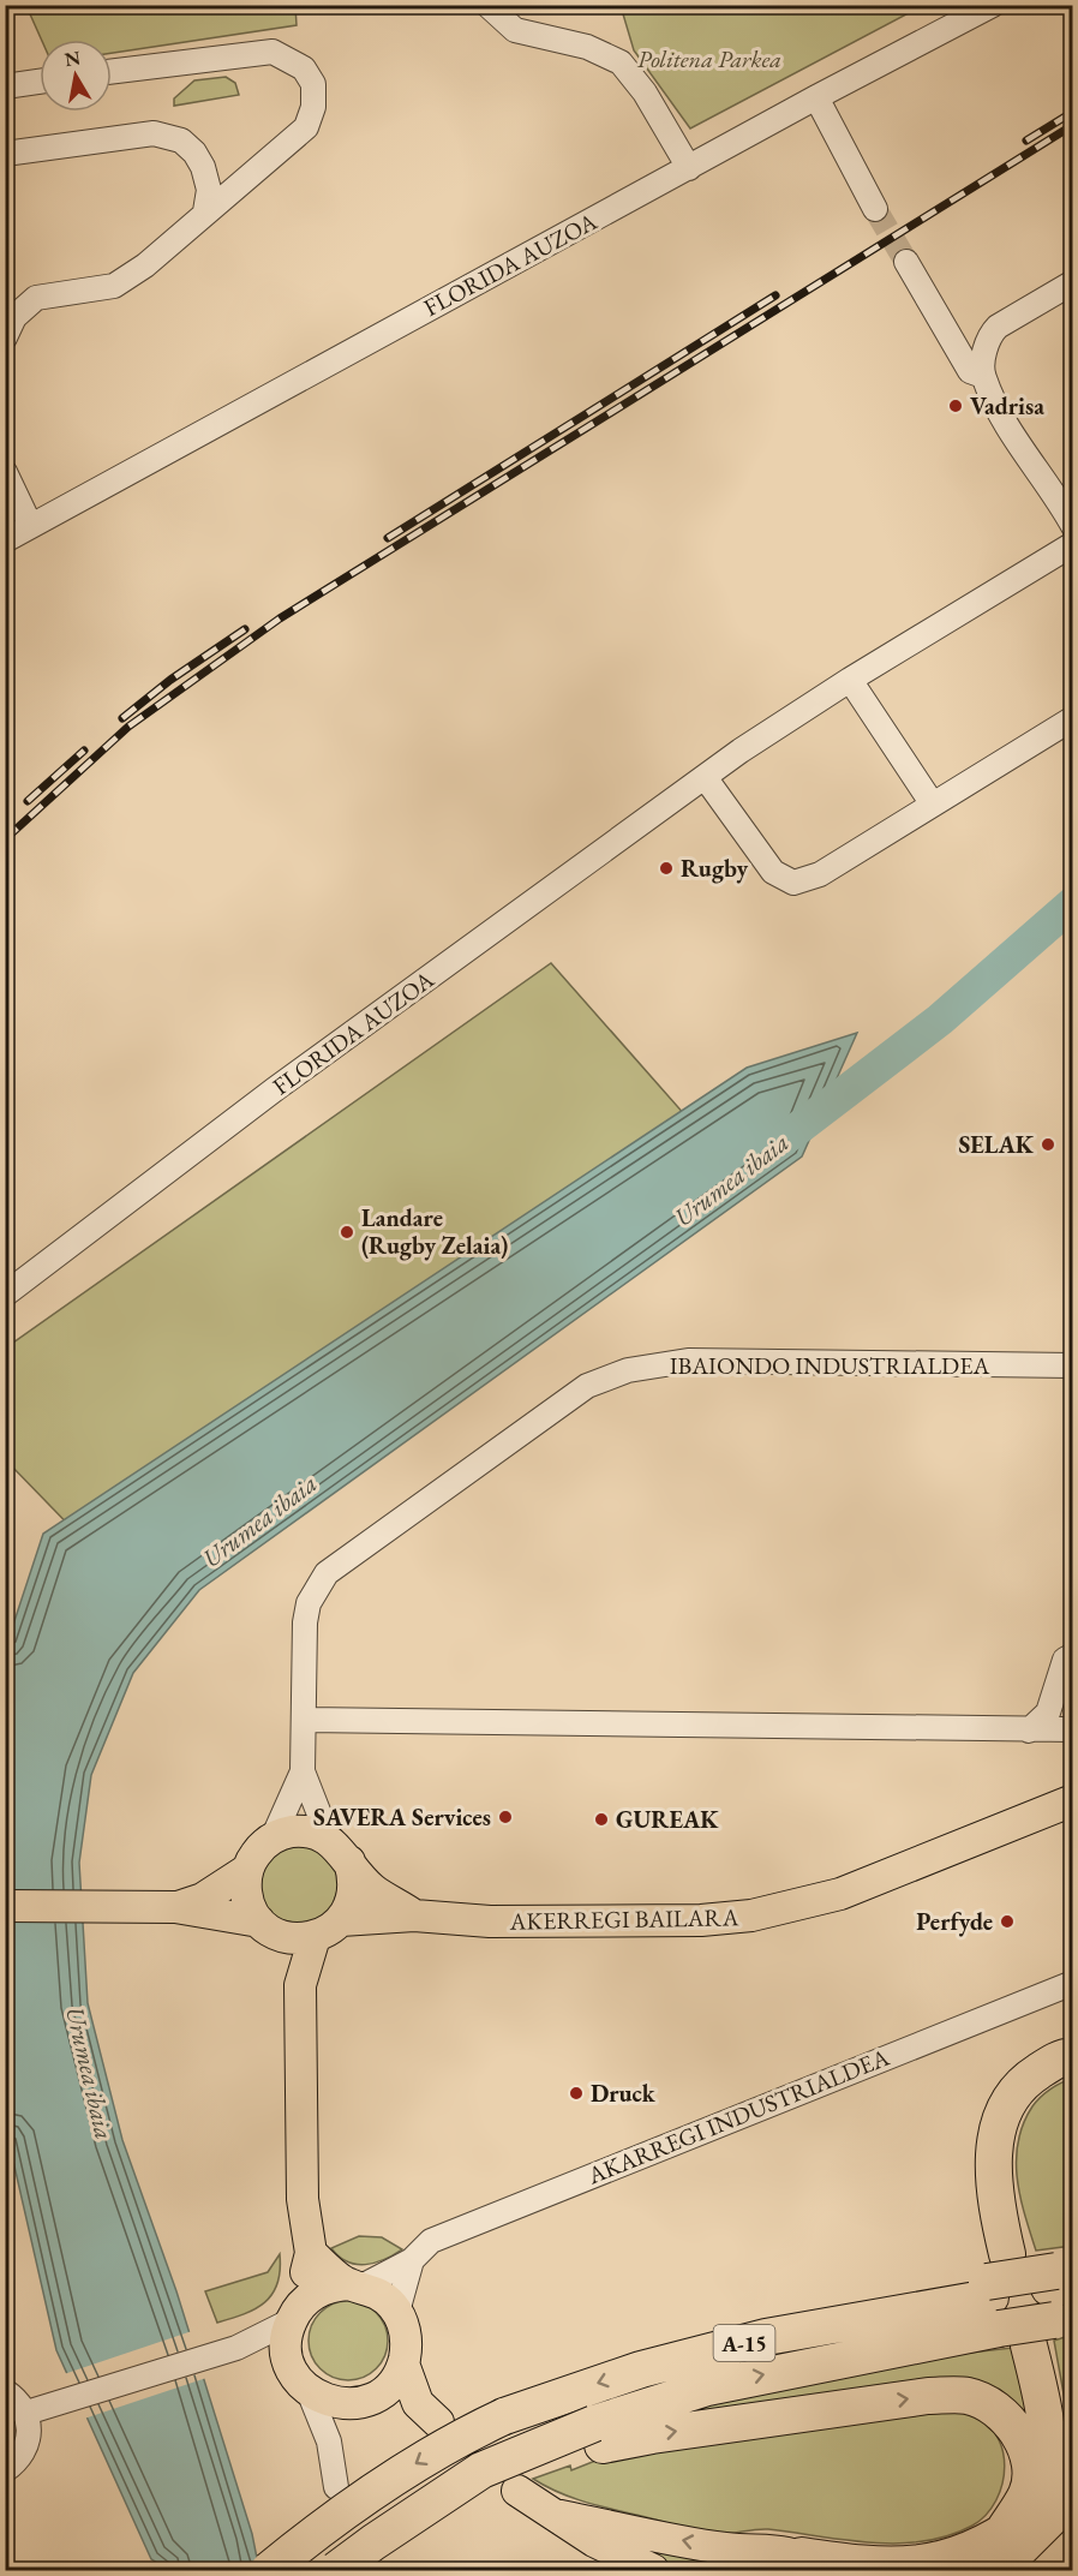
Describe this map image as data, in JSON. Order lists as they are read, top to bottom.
{
  "streets": {
    "highway": ["A-15"],
    "main road": ["AKERREGI BAILARA"],
    "street": ["FLORIDA AUZOA", "IBAIONDO INDUSTRIALDEA", "AKARREGI INDUSTRIALDEA"]
  },
  "water": ["Urumea ibaia"],
  "parks": ["Politena Parkea"],
  "places": [
    "Vadrisa",
    "Rugby",
    "SELAK",
    "Landare (Rugby Zelaia)",
    "SAVERA Services",
    "GUREAK",
    "Perfyde",
    "Druck"
  ],
  "north": "top"
}
